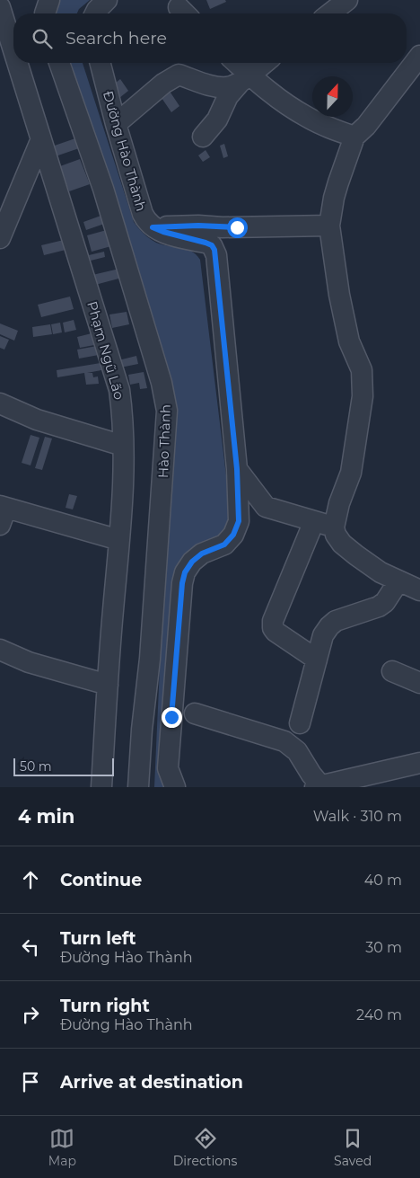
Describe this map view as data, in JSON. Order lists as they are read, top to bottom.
{
  "streets": {
    "street": ["Đường Hào Thành", "Phạm Ngũ Lão", "Hào Thành"]
  },
  "scale_bar": "50 m",
  "north": "top",
  "page": {
    "search": "Search here",
    "scale": "50 m",
    "heading": ["4 min", "Walk · 310 m"],
    "list": [
      ["Continue", "40 m"],
      ["Turn left", "Đường Hào Thành", "30 m"],
      ["Turn right", "Đường Hào Thành", "240 m"],
      "Arrive at destination"
    ],
    "nav": ["Map", "Directions", "Saved"]
  }
}
